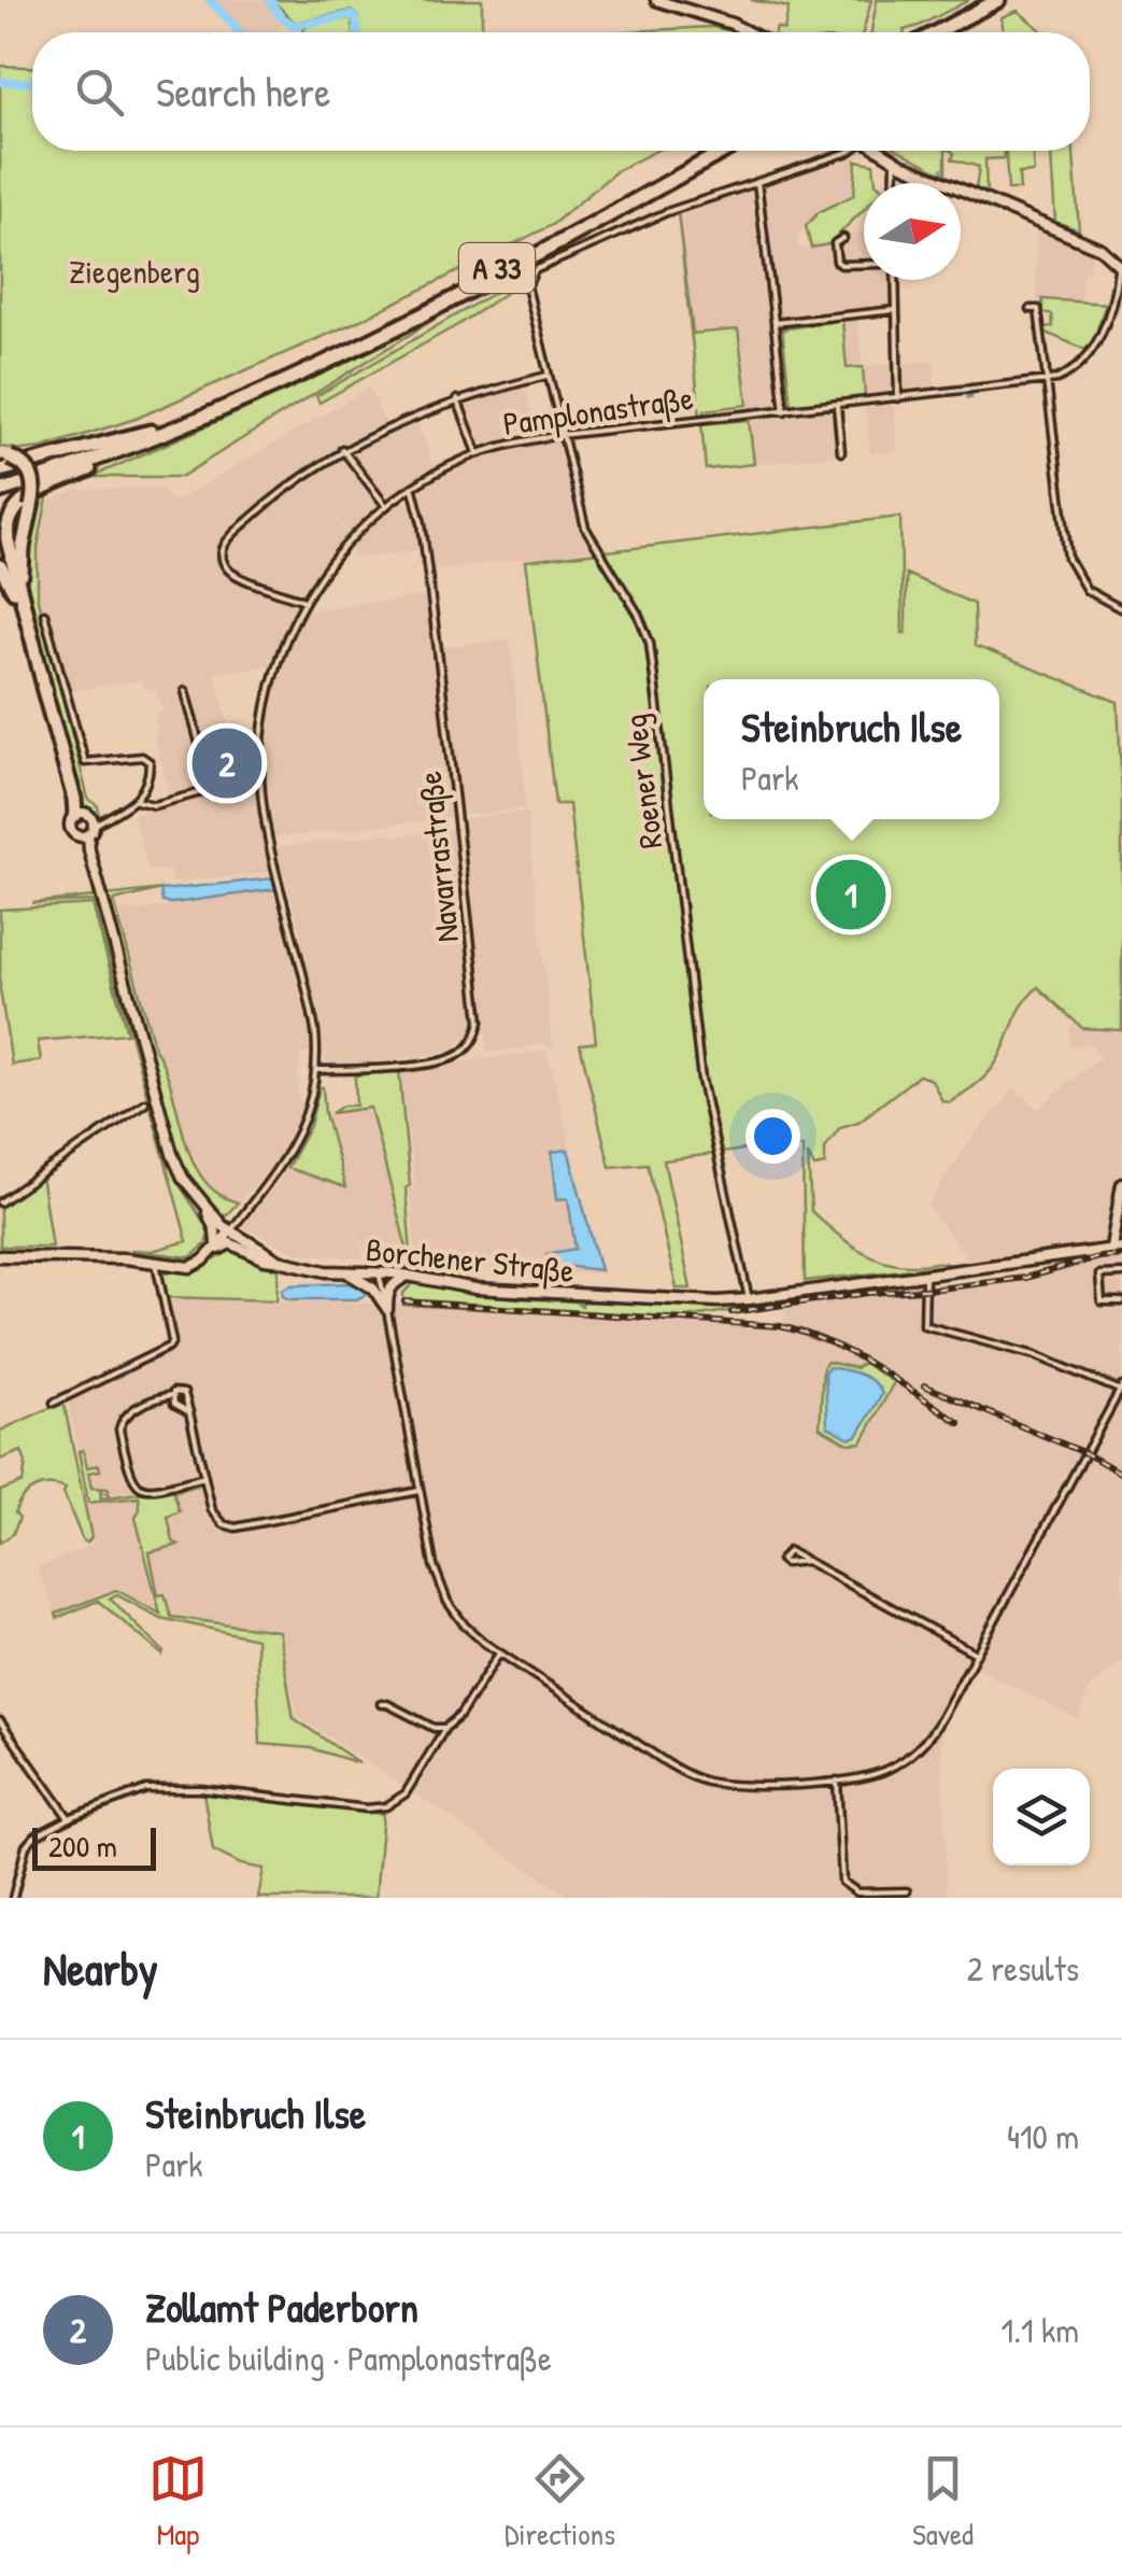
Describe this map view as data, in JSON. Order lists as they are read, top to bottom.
{
  "streets": {
    "highway": ["A 33"],
    "main road": ["Borchener Straße"],
    "street": ["Pamplonastraße", "Roener Weg", "Navarrastraße"]
  },
  "crossings": [
    ["Pamplonastraße", "Roener Weg"],
    ["Pamplonastraße", "Navarrastraße"],
    ["Pamplonastraße", "Borchener Straße"],
    ["Roener Weg", "Borchener Straße"]
  ],
  "parks": ["Ziegenberg"],
  "scale_bar": "200 m",
  "north": "right",
  "page": {
    "search": "Search here",
    "popup": ["Steinbruch Ilse", "Park"],
    "pins": ["2", "1"],
    "scale": "200 m",
    "heading": ["Nearby", "2 results"],
    "list": [
      {
        "mark": "1",
        "name": "Steinbruch Ilse",
        "note": "Park",
        "value": "410 m"
      },
      {
        "mark": "2",
        "name": "Zollamt Paderborn",
        "note": "Public building · Pamplonastraße",
        "value": "1.1 km"
      }
    ],
    "nav": ["Map", "Directions", "Saved"]
  }
}
